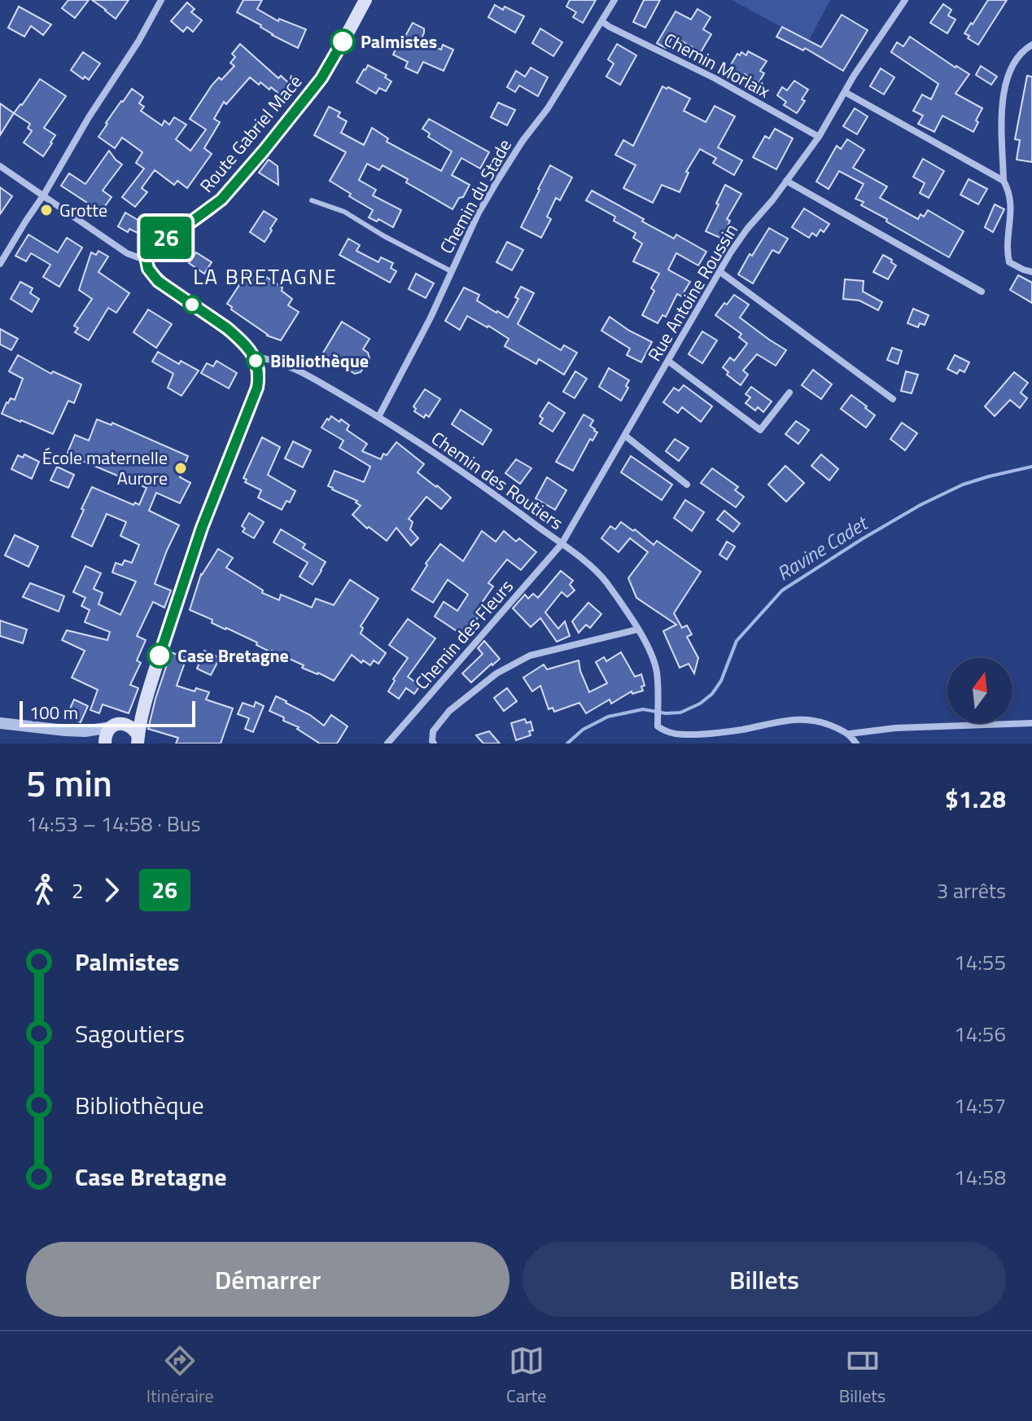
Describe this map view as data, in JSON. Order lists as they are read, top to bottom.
{
  "streets": {
    "main road": ["Route Gabriel Macé"],
    "street": [
      "Chemin Morlaix",
      "Chemin du Stade",
      "Rue Antoine Roussin",
      "Chemin des Routiers",
      "Chemin des Fleurs"
    ]
  },
  "crossings": [
    ["Chemin Morlaix", "Chemin du Stade"],
    ["Chemin Morlaix", "Rue Antoine Roussin"],
    ["Chemin du Stade", "Chemin des Routiers"],
    ["Rue Antoine Roussin", "Chemin des Routiers"],
    ["Rue Antoine Roussin", "Chemin des Fleurs"],
    ["Chemin des Routiers", "Chemin des Fleurs"]
  ],
  "districts": ["LA BRETAGNE"],
  "water": ["Ravine Cadet"],
  "places": [
    "Palmistes",
    "Grotte",
    "Bibliothèque",
    "École maternelle Aurore",
    "Case Bretagne"
  ],
  "lines": ["bus line 26"],
  "scale_bar": "100 m",
  "north": "top",
  "page": {
    "on_map": "26",
    "scale": "100 m",
    "heading": ["5 min", "14:53 – 14:58 · Bus", "$1.28"],
    "legs": ["2", "26", "3 arrêts"],
    "list": [
      {
        "name": "Palmistes",
        "value": "14:55"
      },
      {
        "name": "Sagoutiers",
        "value": "14:56"
      },
      {
        "name": "Bibliothèque",
        "value": "14:57"
      },
      {
        "name": "Case Bretagne",
        "value": "14:58"
      }
    ],
    "buttons": ["Démarrer", "Billets"],
    "tabs": ["Itinéraire", "Carte", "Billets"]
  }
}
